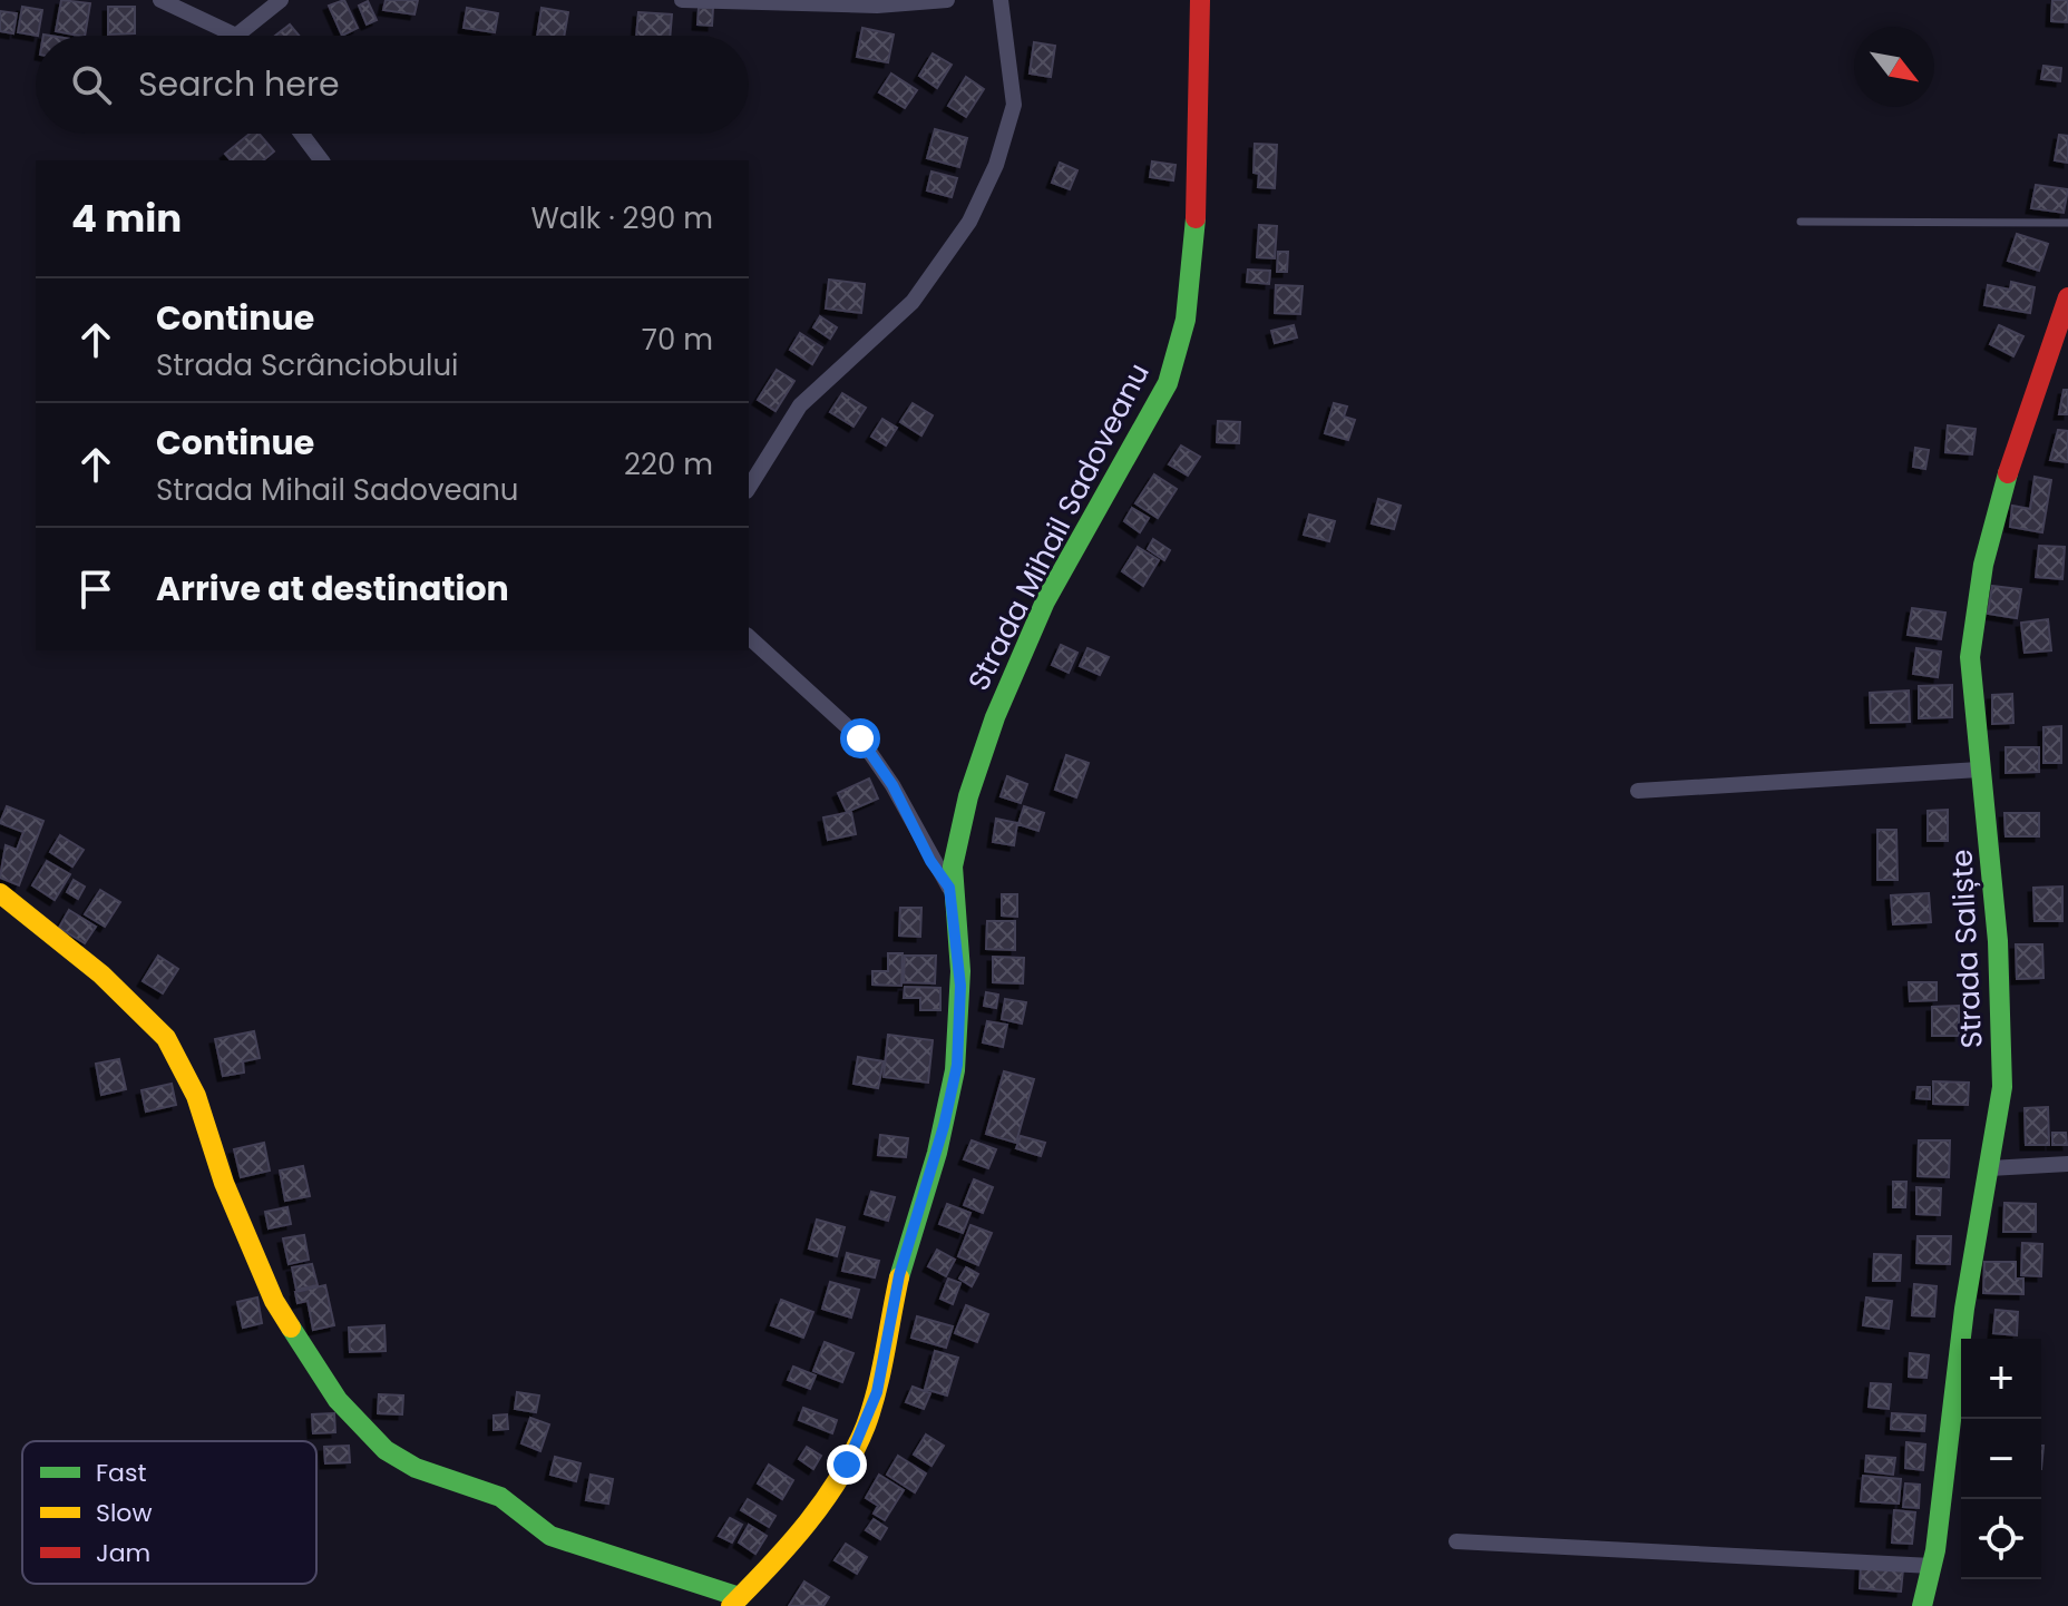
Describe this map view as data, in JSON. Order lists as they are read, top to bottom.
{
  "streets": {
    "street": ["Strada Mihail Sadoveanu", "Strada Saliște"]
  },
  "legend": ["Fast", "Slow", "Jam"],
  "north": "bottom right",
  "page": {
    "search": "Search here",
    "heading": ["4 min", "Walk · 290 m"],
    "list": [
      ["Continue", "Strada Scrânciobului", "70 m"],
      ["Continue", "Strada Mihail Sadoveanu", "220 m"],
      "Arrive at destination"
    ],
    "map_buttons": ["+", "−"]
  }
}
